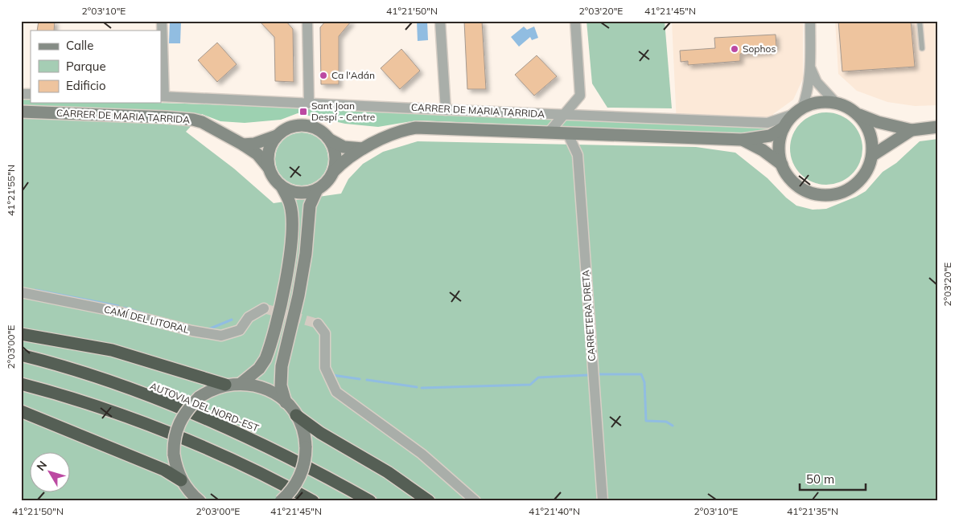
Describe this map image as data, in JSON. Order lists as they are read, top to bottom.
{
  "streets": {
    "highway": ["AUTOVIA DEL NORD-EST"],
    "main road": ["CARRER DE MARIA TARRIDA"],
    "street": ["CARRETERA DRETA", "CAMÍ DEL LITORAL"]
  },
  "crossings": [
    ["CARRER DE MARIA TARRIDA", "CARRETERA DRETA"]
  ],
  "places": {
    "other": ["Sophos", "Ca l'Adán"],
    "transit": ["Sant Joan Despí - Centre"]
  },
  "legend": ["Calle", "Parque", "Edificio"],
  "scale_bar": "50 m",
  "north": "top left",
  "coordinates": [
    "2°03'10\"E",
    "41°21'50\"N",
    "2°03'20\"E",
    "41°21'45\"N",
    "41°21'55\"N",
    "2°03'00\"E",
    "41°21'40\"N",
    "41°21'35\"N"
  ]
}
